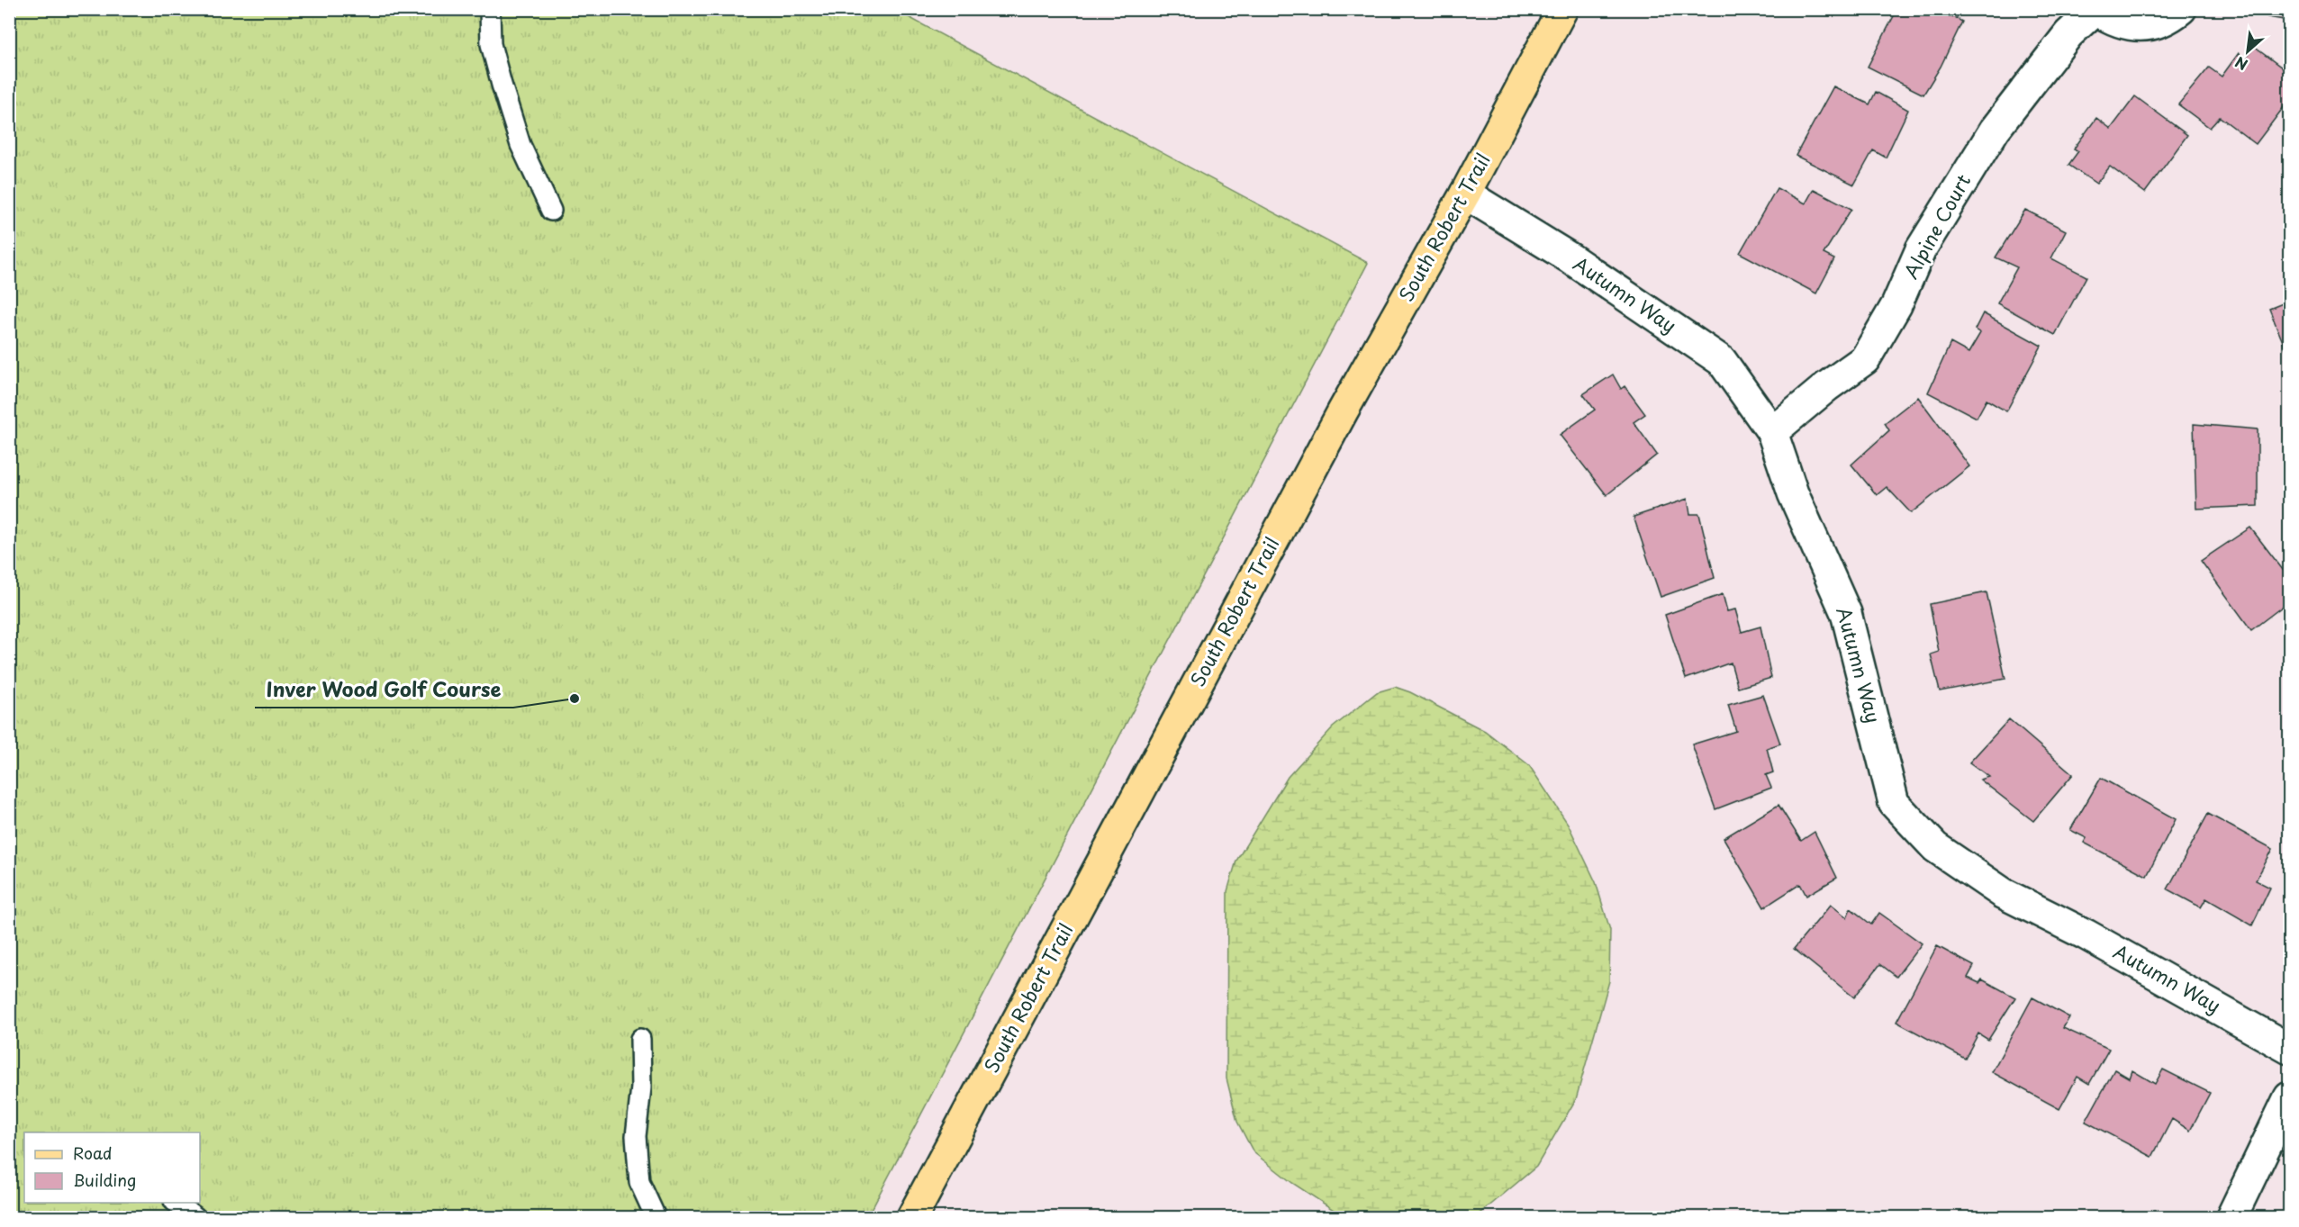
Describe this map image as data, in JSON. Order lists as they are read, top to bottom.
{
  "streets": {
    "main road": ["South Robert Trail"],
    "street": ["Alpine Court", "Autumn Way"]
  },
  "crossings": [
    ["Alpine Court", "Autumn Way"],
    ["South Robert Trail", "Autumn Way"]
  ],
  "places": ["Inver Wood Golf Course"],
  "legend": ["Road", "Building"],
  "north": "bottom left"
}
